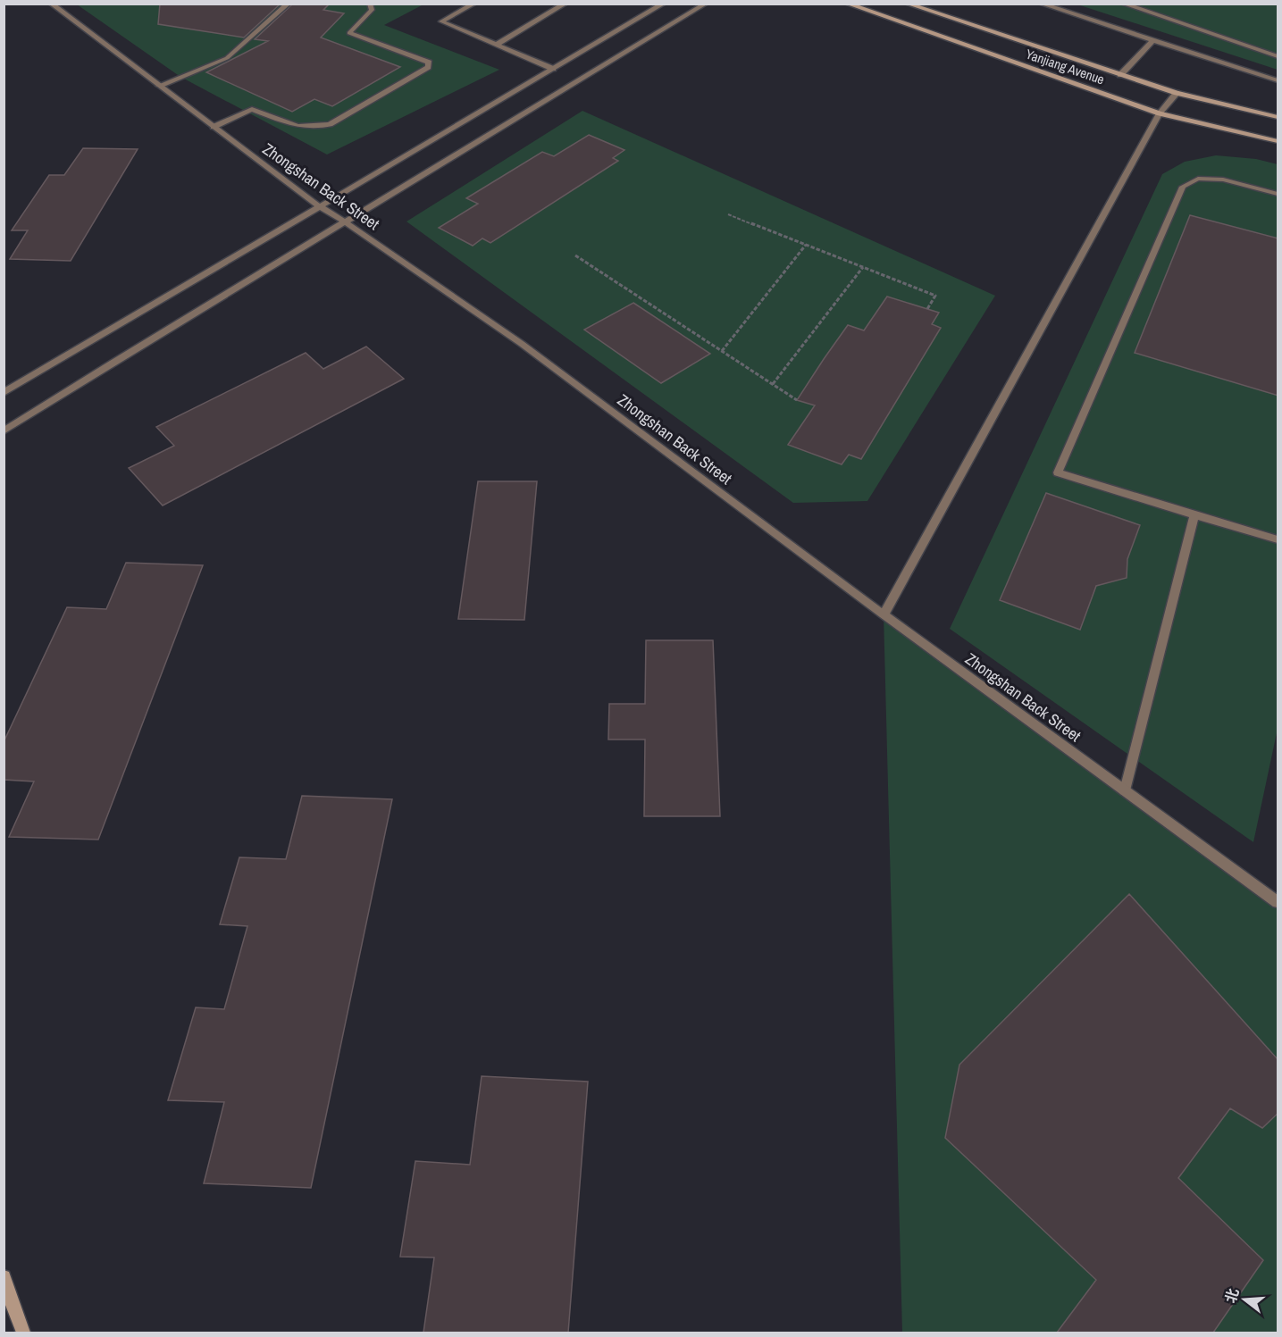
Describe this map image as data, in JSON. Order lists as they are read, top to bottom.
{
  "streets": {
    "main road": ["Yanjiang Avenue"],
    "street": ["Zhongshan Back Street"]
  },
  "north": "left"
}
